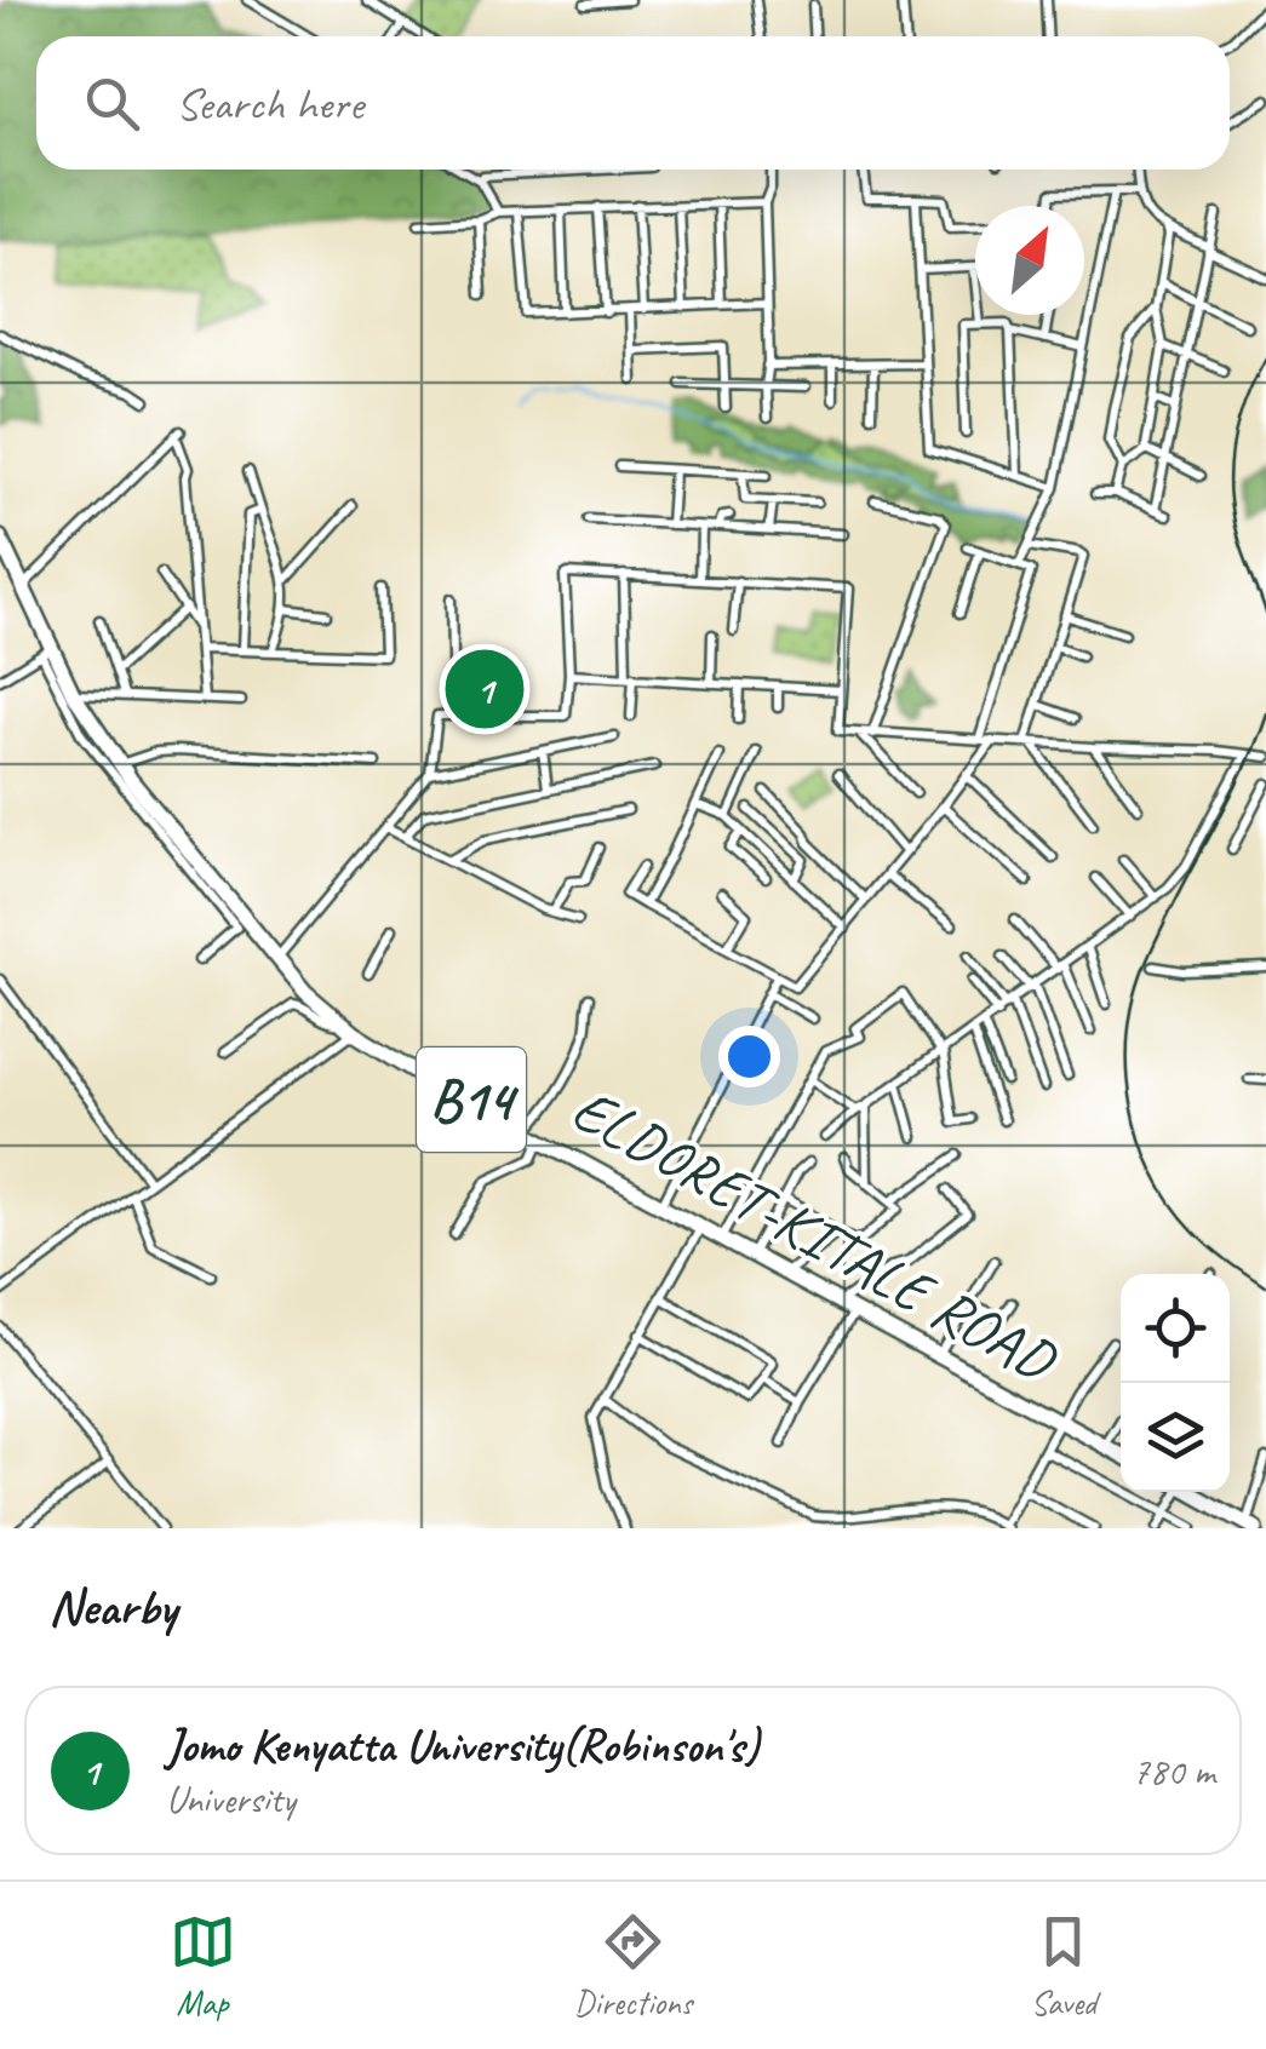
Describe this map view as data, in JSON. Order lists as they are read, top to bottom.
{
  "streets": {
    "highway": ["B14", "ELDORET-KITALE ROAD"]
  },
  "north": "top right",
  "page": {
    "search": "Search here",
    "pins": "1",
    "heading": "Nearby",
    "list": [
      {
        "mark": "1",
        "name": "Jomo Kenyatta University(Robinson's)",
        "note": "University",
        "value": "780 m"
      }
    ],
    "nav": ["Map", "Directions", "Saved"]
  }
}
